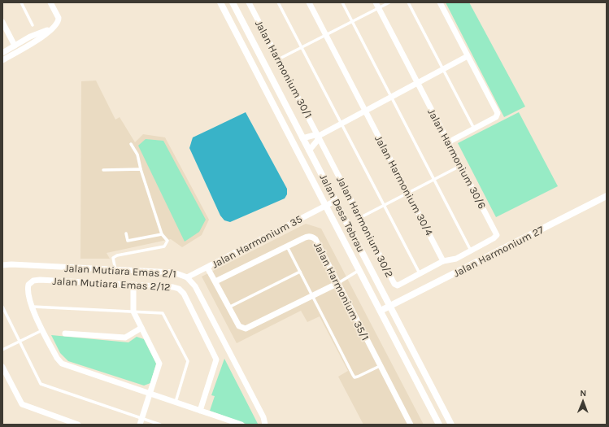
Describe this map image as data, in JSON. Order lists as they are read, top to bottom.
{
  "streets": {
    "street": [
      "Jalan Harmonium 30/1",
      "Jalan Harmonium 30/6",
      "Jalan Harmonium 30/4",
      "Jalan Desa Tebrau",
      "Jalan Harmonium 30/2",
      "Jalan Harmonium 35",
      "Jalan Harmonium 27",
      "Jalan Mutiara Emas 2/1",
      "Jalan Mutiara Emas 2/12",
      "Jalan Harmonium 35/1"
    ]
  },
  "crossings": [
    ["Jalan Harmonium 30/1", "Jalan Harmonium 30/2"],
    ["Jalan Harmonium 30/6", "Jalan Harmonium 30/2"],
    ["Jalan Harmonium 30/4", "Jalan Harmonium 30/2"],
    ["Jalan Desa Tebrau", "Jalan Harmonium 35"],
    ["Jalan Desa Tebrau", "Jalan Harmonium 27"],
    ["Jalan Harmonium 35", "Jalan Mutiara Emas 2/1"]
  ],
  "north": "top"
}
